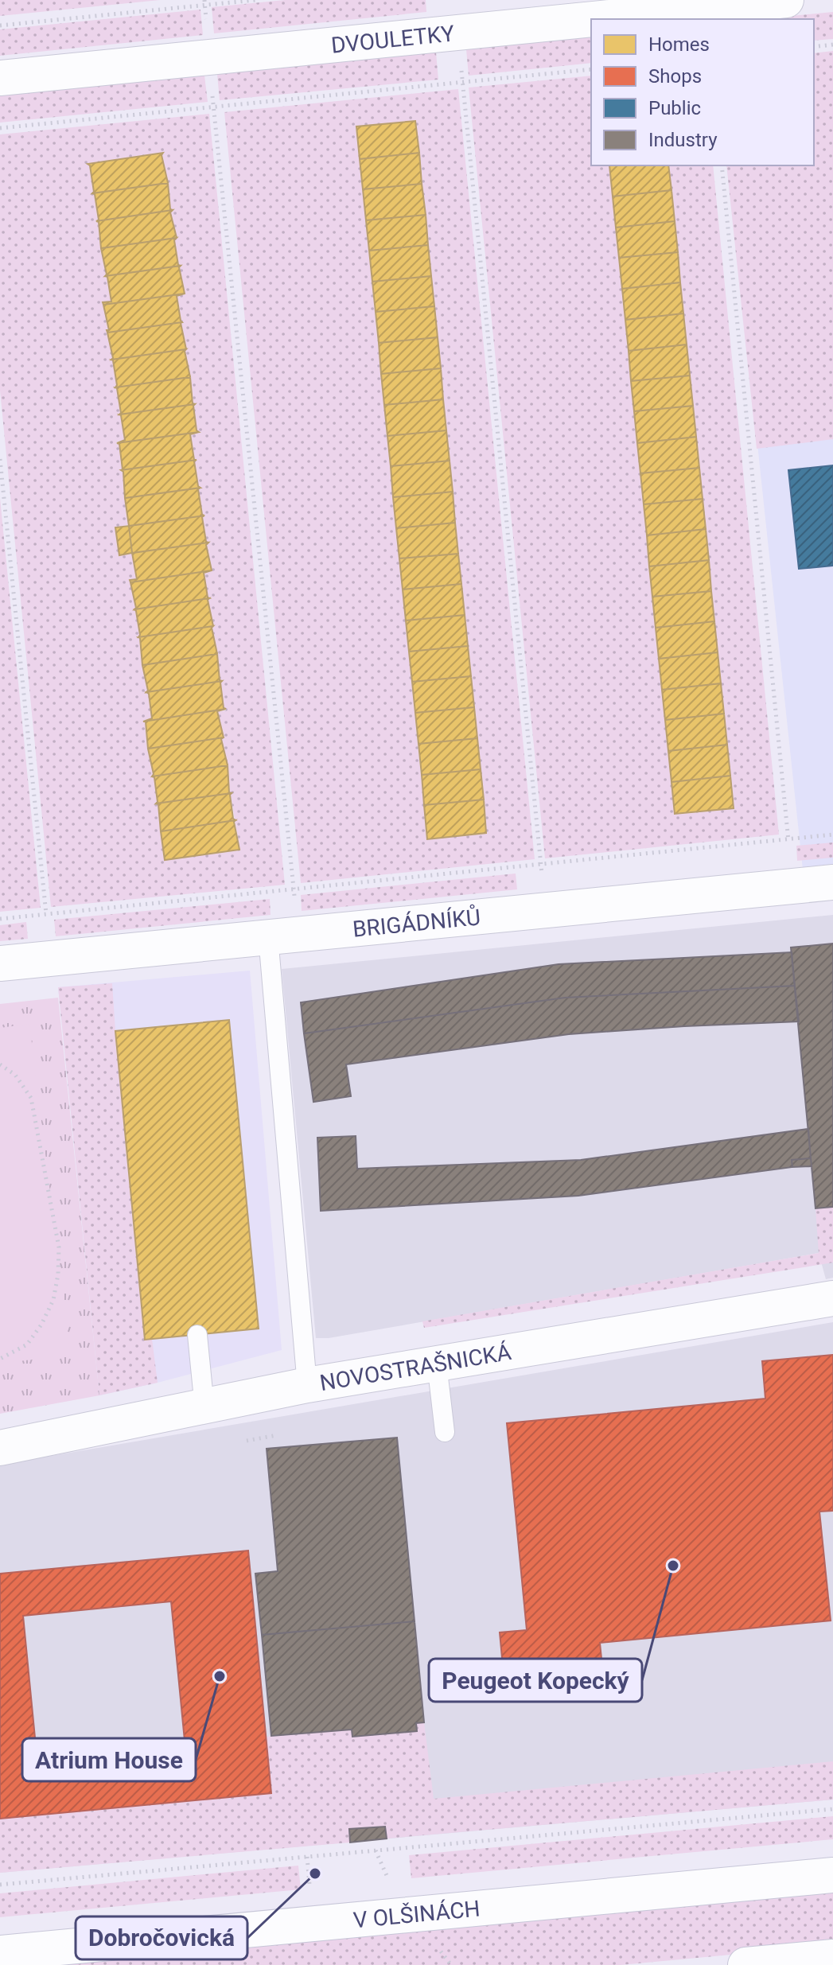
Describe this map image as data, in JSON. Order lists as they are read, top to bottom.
{
  "streets": {
    "street": [
      "DVOULETKY",
      "BRIGÁDNÍKŮ",
      "NOVOSTRAŠNICKÁ",
      "V OLŠINÁCH"
    ]
  },
  "places": ["Peugeot Kopecký", "Atrium House", "Dobročovická"],
  "legend": [
    "Homes",
    "Shops",
    "Public",
    "Industry"
  ]
}
